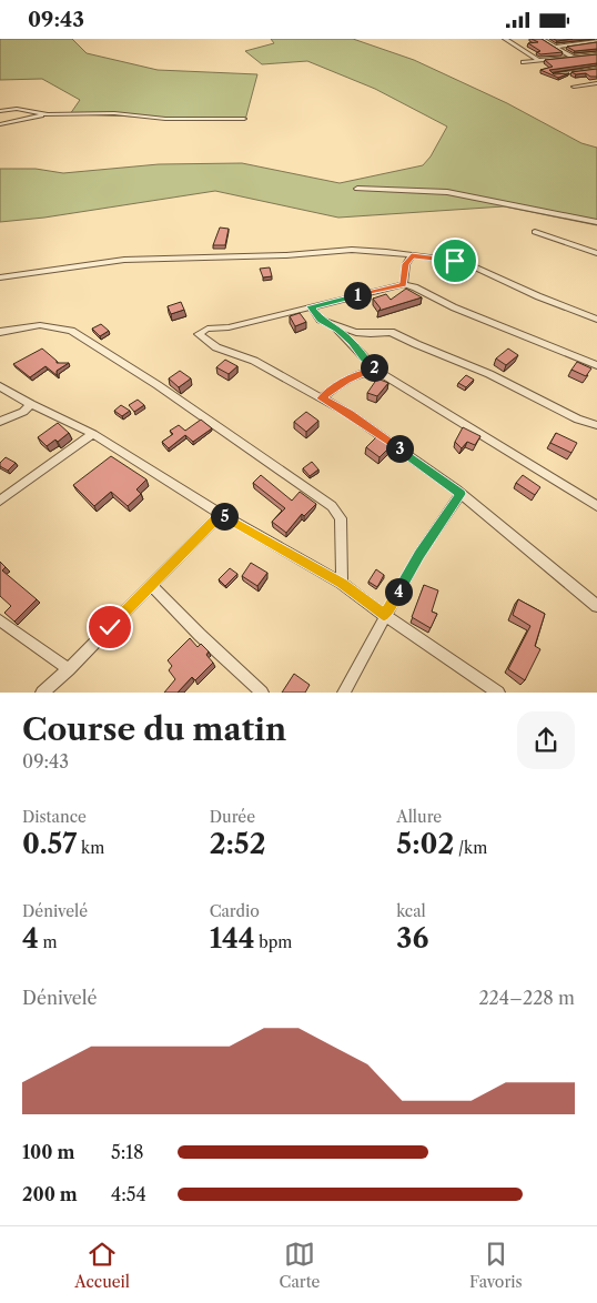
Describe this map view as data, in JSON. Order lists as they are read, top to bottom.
{
  "page": {
    "status": "09:43",
    "pins": [
      "1",
      "2",
      "3",
      "5",
      "4"
    ],
    "heading": ["Course du matin", "09:43"],
    "stats": [
      ["Distance", "0.57 km"],
      ["Durée", "2:52"],
      ["Allure", "5:02 /km"],
      ["Dénivelé", "4 m"],
      ["Cardio", "144 bpm"],
      ["kcal", "36"]
    ],
    "chart": ["Dénivelé", "224–228 m"],
    "list": [
      {
        "name": "100 m",
        "note": "5:18"
      },
      {
        "name": "200 m",
        "note": "4:54"
      }
    ],
    "tabs": ["Accueil", "Carte", "Favoris"]
  }
}
